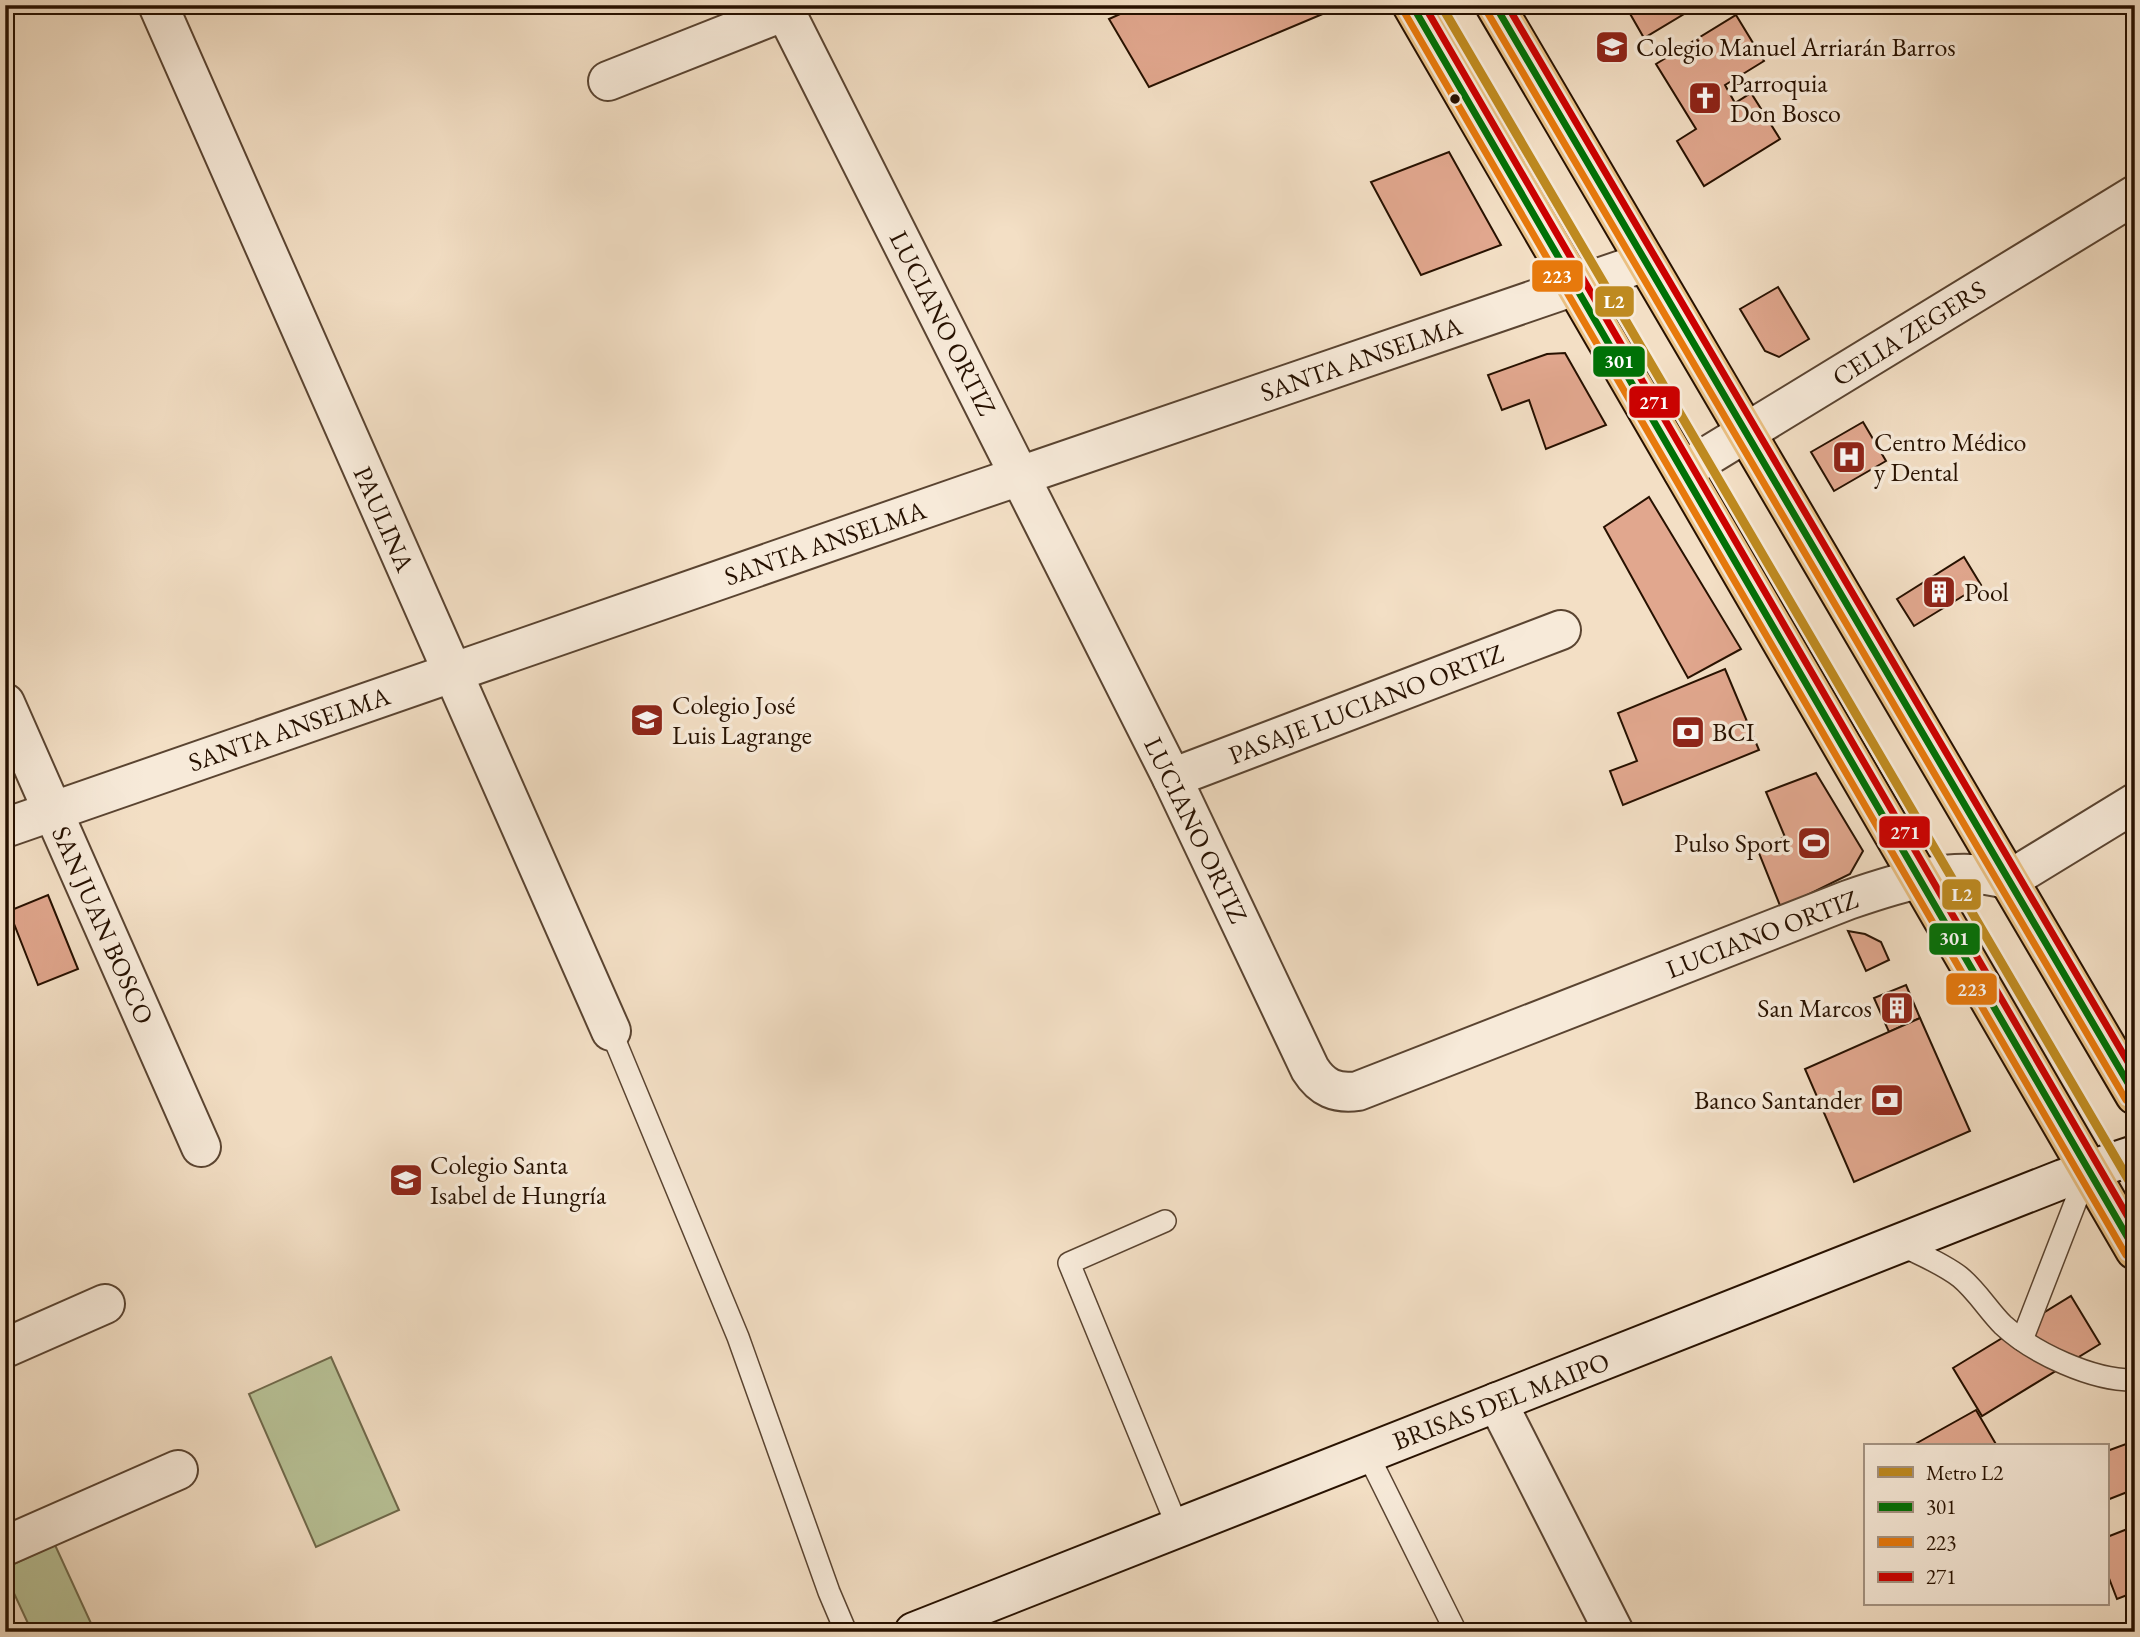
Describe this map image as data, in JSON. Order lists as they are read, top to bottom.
{
  "streets": {
    "street": [
      "LUCIANO ORTIZ",
      "CELIA ZEGERS",
      "SANTA ANSELMA",
      "PAULINA",
      "PASAJE LUCIANO ORTIZ",
      "SAN JUAN BOSCO",
      "BRISAS DEL MAIPO"
    ]
  },
  "crossings": [
    ["LUCIANO ORTIZ", "SANTA ANSELMA"],
    ["LUCIANO ORTIZ", "PASAJE LUCIANO ORTIZ"],
    ["SANTA ANSELMA", "PAULINA"],
    ["SANTA ANSELMA", "SAN JUAN BOSCO"]
  ],
  "places": {
    "school or university": ["Colegio Manuel Arriarán Barros", "Colegio José Luis Lagrange", "Colegio Santa Isabel de Hungría"],
    "church": ["Parroquia Don Bosco"],
    "hospital": ["Centro Médico y Dental"],
    "building": ["Pool", "San Marcos"],
    "bank": ["BCI", "Banco Santander"],
    "sports": ["Pulso Sport"]
  },
  "lines": [
    "metro line L2",
    "transit line 301",
    "transit line 271",
    "transit line 223"
  ],
  "legend": [
    "Metro L2",
    "301",
    "223",
    "271"
  ]
}
